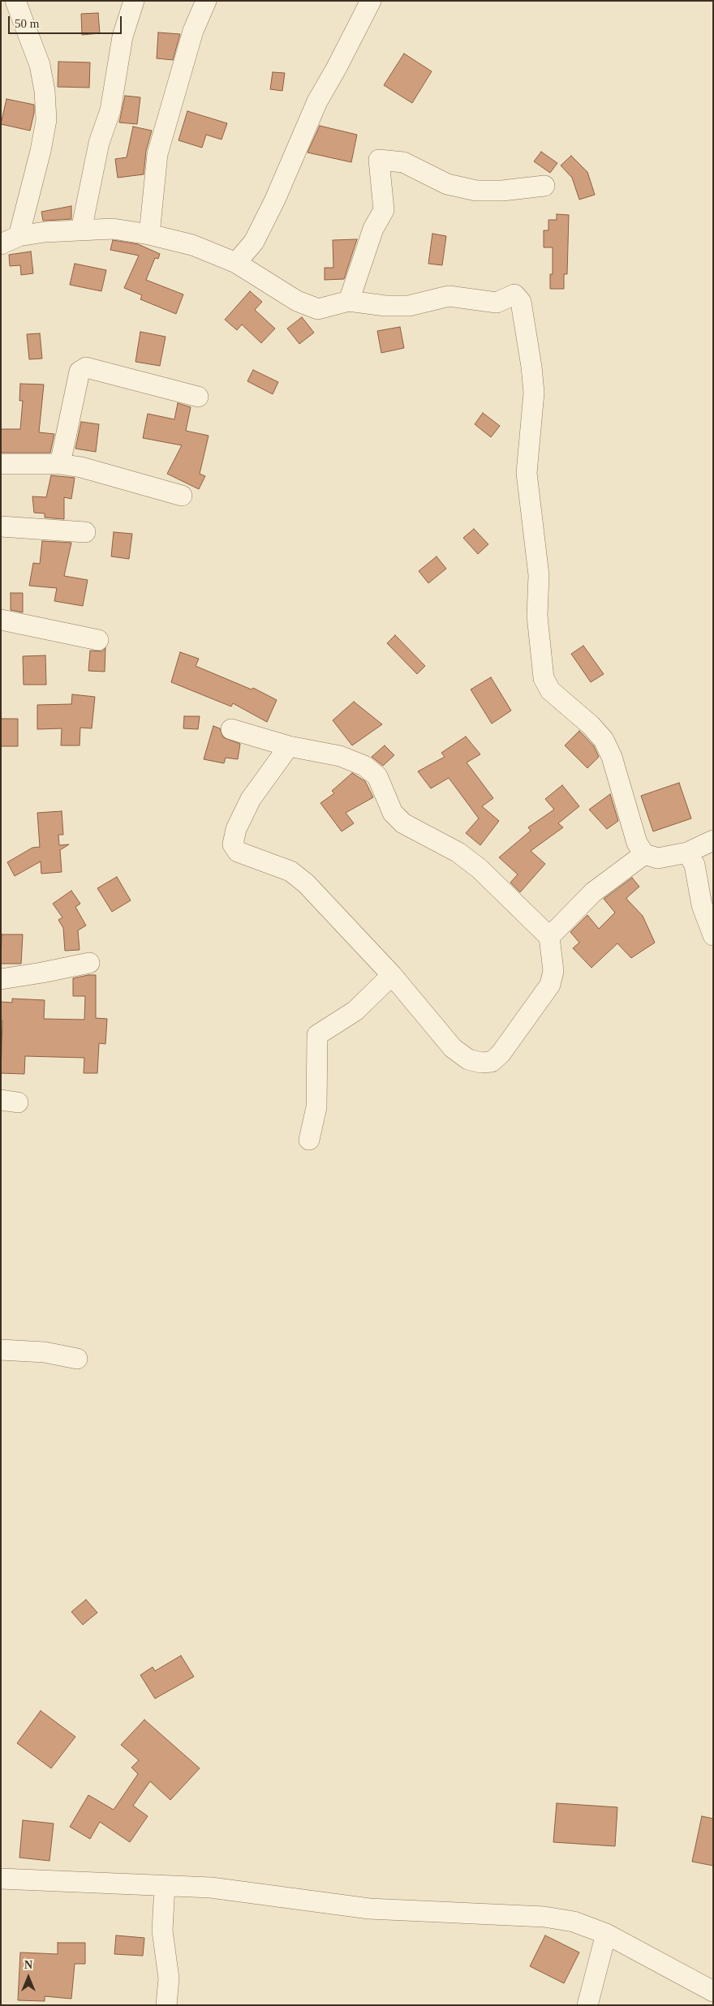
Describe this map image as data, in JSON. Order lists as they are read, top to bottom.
{
  "scale_bar": "50 m",
  "north": "top"
}
